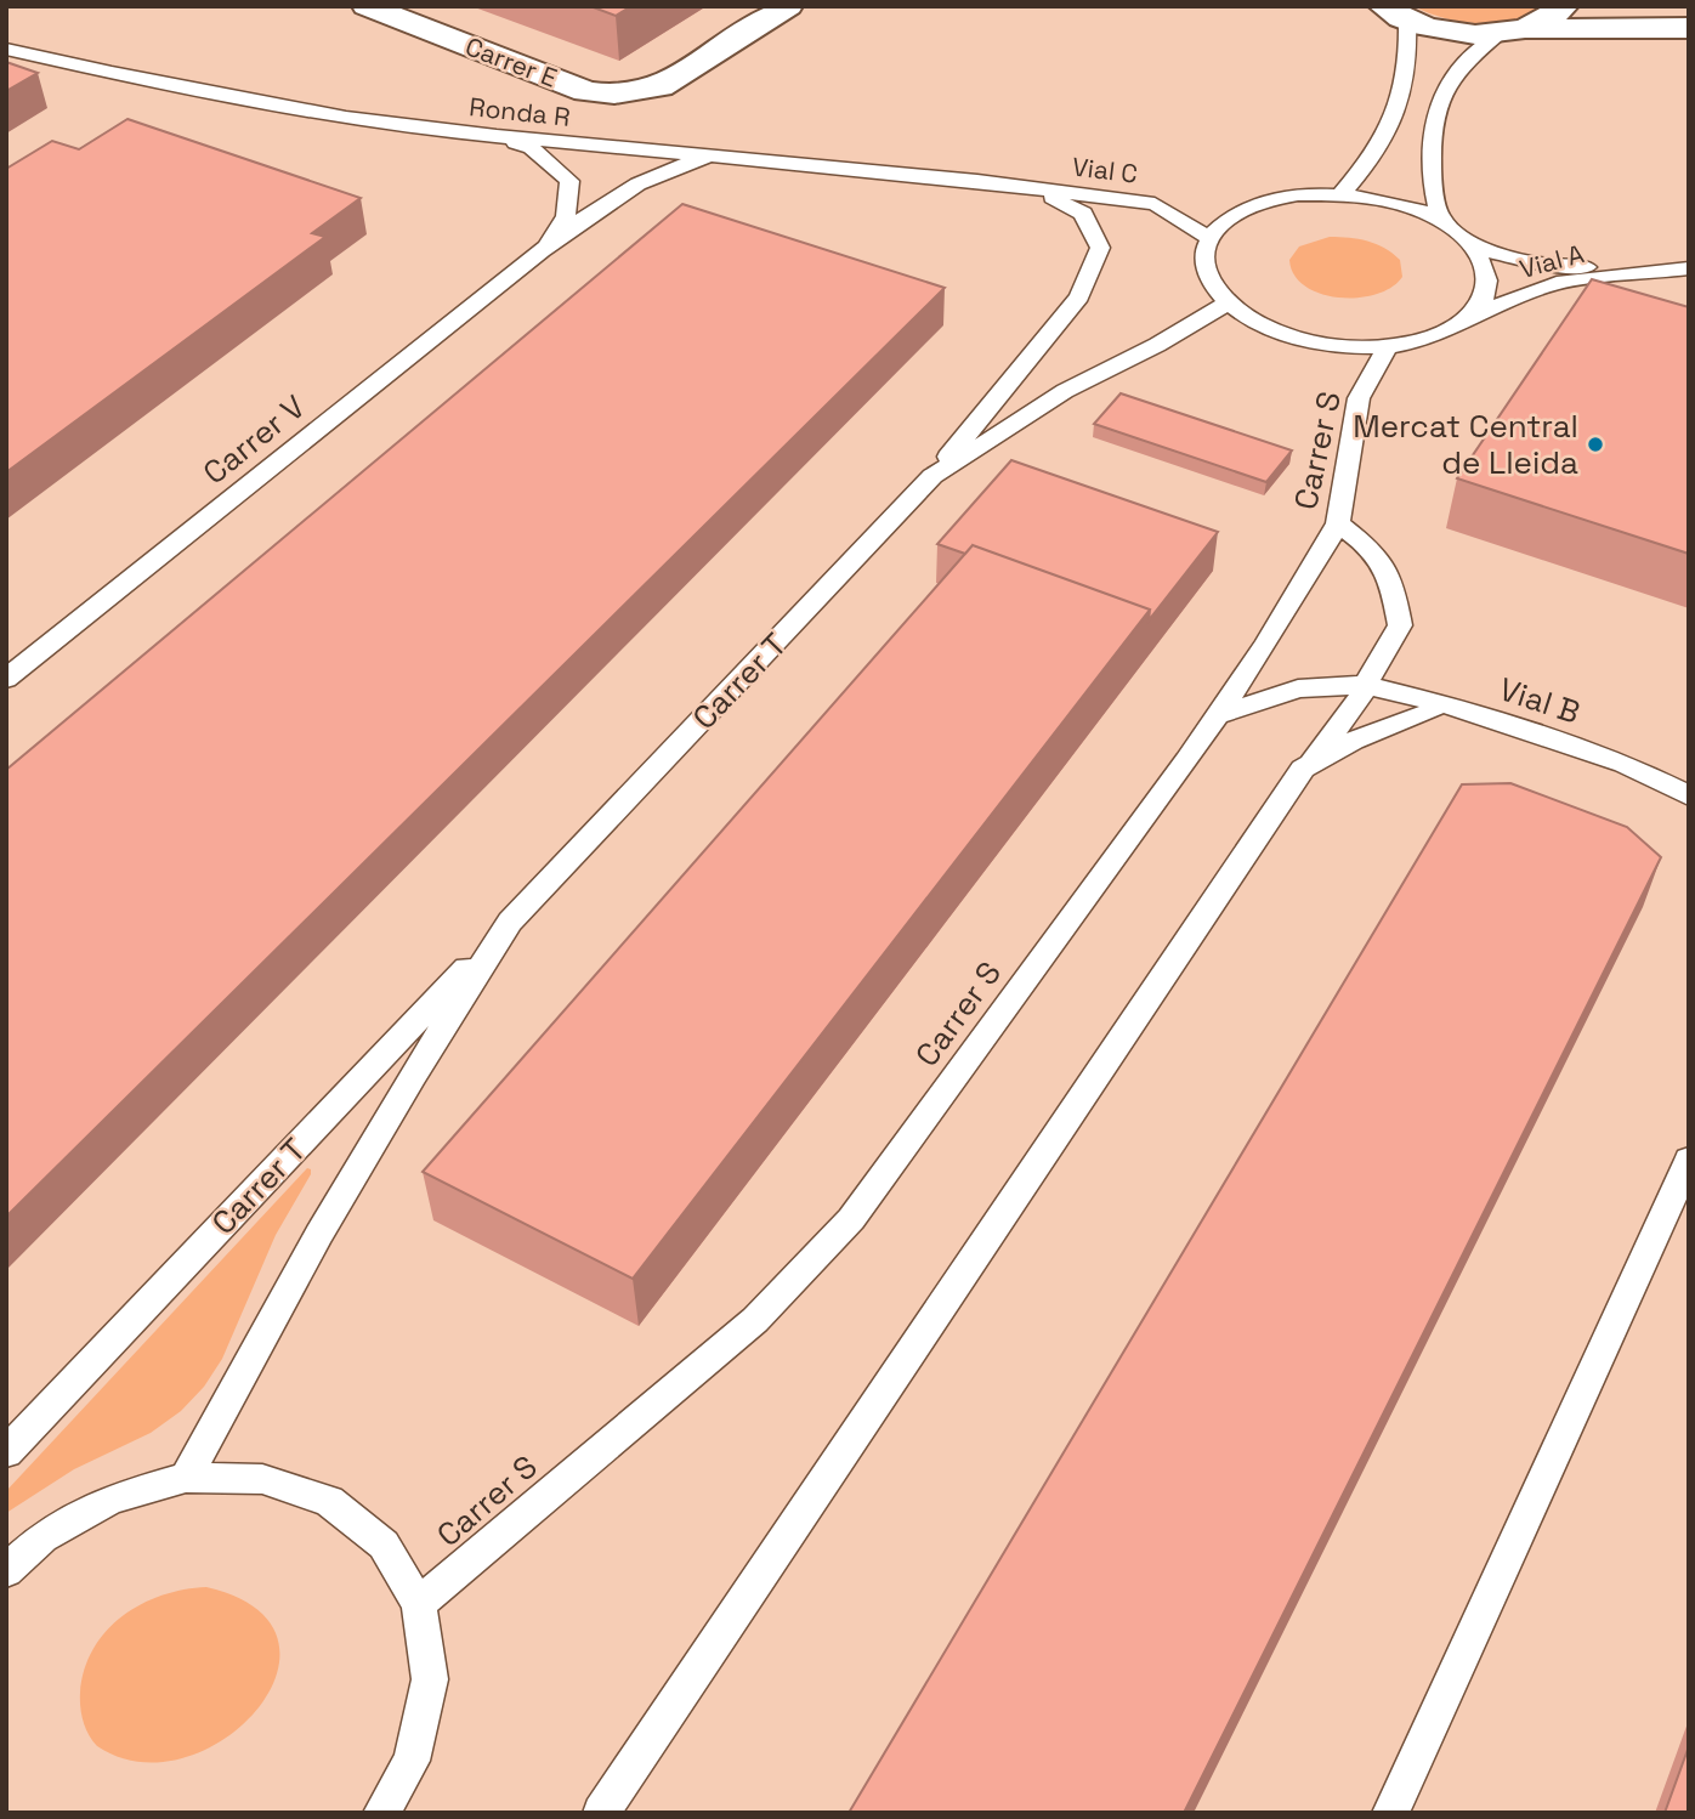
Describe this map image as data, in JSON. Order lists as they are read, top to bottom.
{
  "streets": {
    "street": ["Carrer E"],
    "lane": [
      "Ronda R",
      "Vial C",
      "Vial A",
      "Carrer V",
      "Carrer S",
      "Carrer T",
      "Vial B"
    ]
  },
  "crossings": [
    ["Ronda R", "Vial C"],
    ["Ronda R", "Carrer V"],
    ["Ronda R", "Carrer T"],
    ["Vial C", "Carrer T"],
    ["Carrer S", "Vial B"]
  ],
  "places": ["Mercat Central de Lleida"]
}
